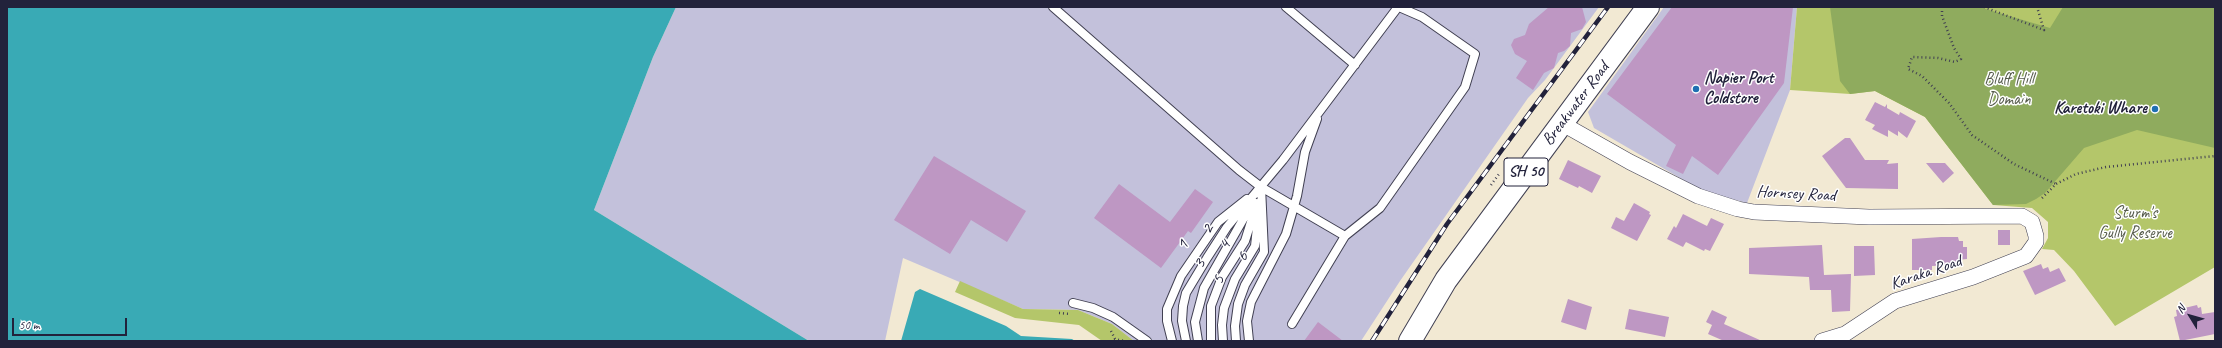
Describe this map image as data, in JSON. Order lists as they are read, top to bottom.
{
  "streets": {
    "highway": ["Breakwater Road", "SH 50"],
    "street": ["Hornsey Road", "Karaka Road"],
    "lane": [
      "2",
      "1",
      "4",
      "6",
      "3",
      "5"
    ]
  },
  "crossings": [
    ["Breakwater Road", "Hornsey Road"],
    ["Hornsey Road", "Karaka Road"],
    ["2", "1"],
    ["2", "4"],
    ["2", "6"],
    ["2", "3"],
    ["2", "5"],
    ["1", "4"],
    ["1", "6"],
    ["1", "3"],
    ["1", "5"],
    ["4", "6"],
    ["4", "3"],
    ["4", "5"],
    ["6", "3"],
    ["6", "5"],
    ["3", "5"]
  ],
  "parks": ["Bluff Hill Domain", "Sturm's Gully Reserve"],
  "places": ["Napier Port Coldstore", "Karetoki Whare"],
  "scale_bar": "50 m",
  "north": "top left"
}
